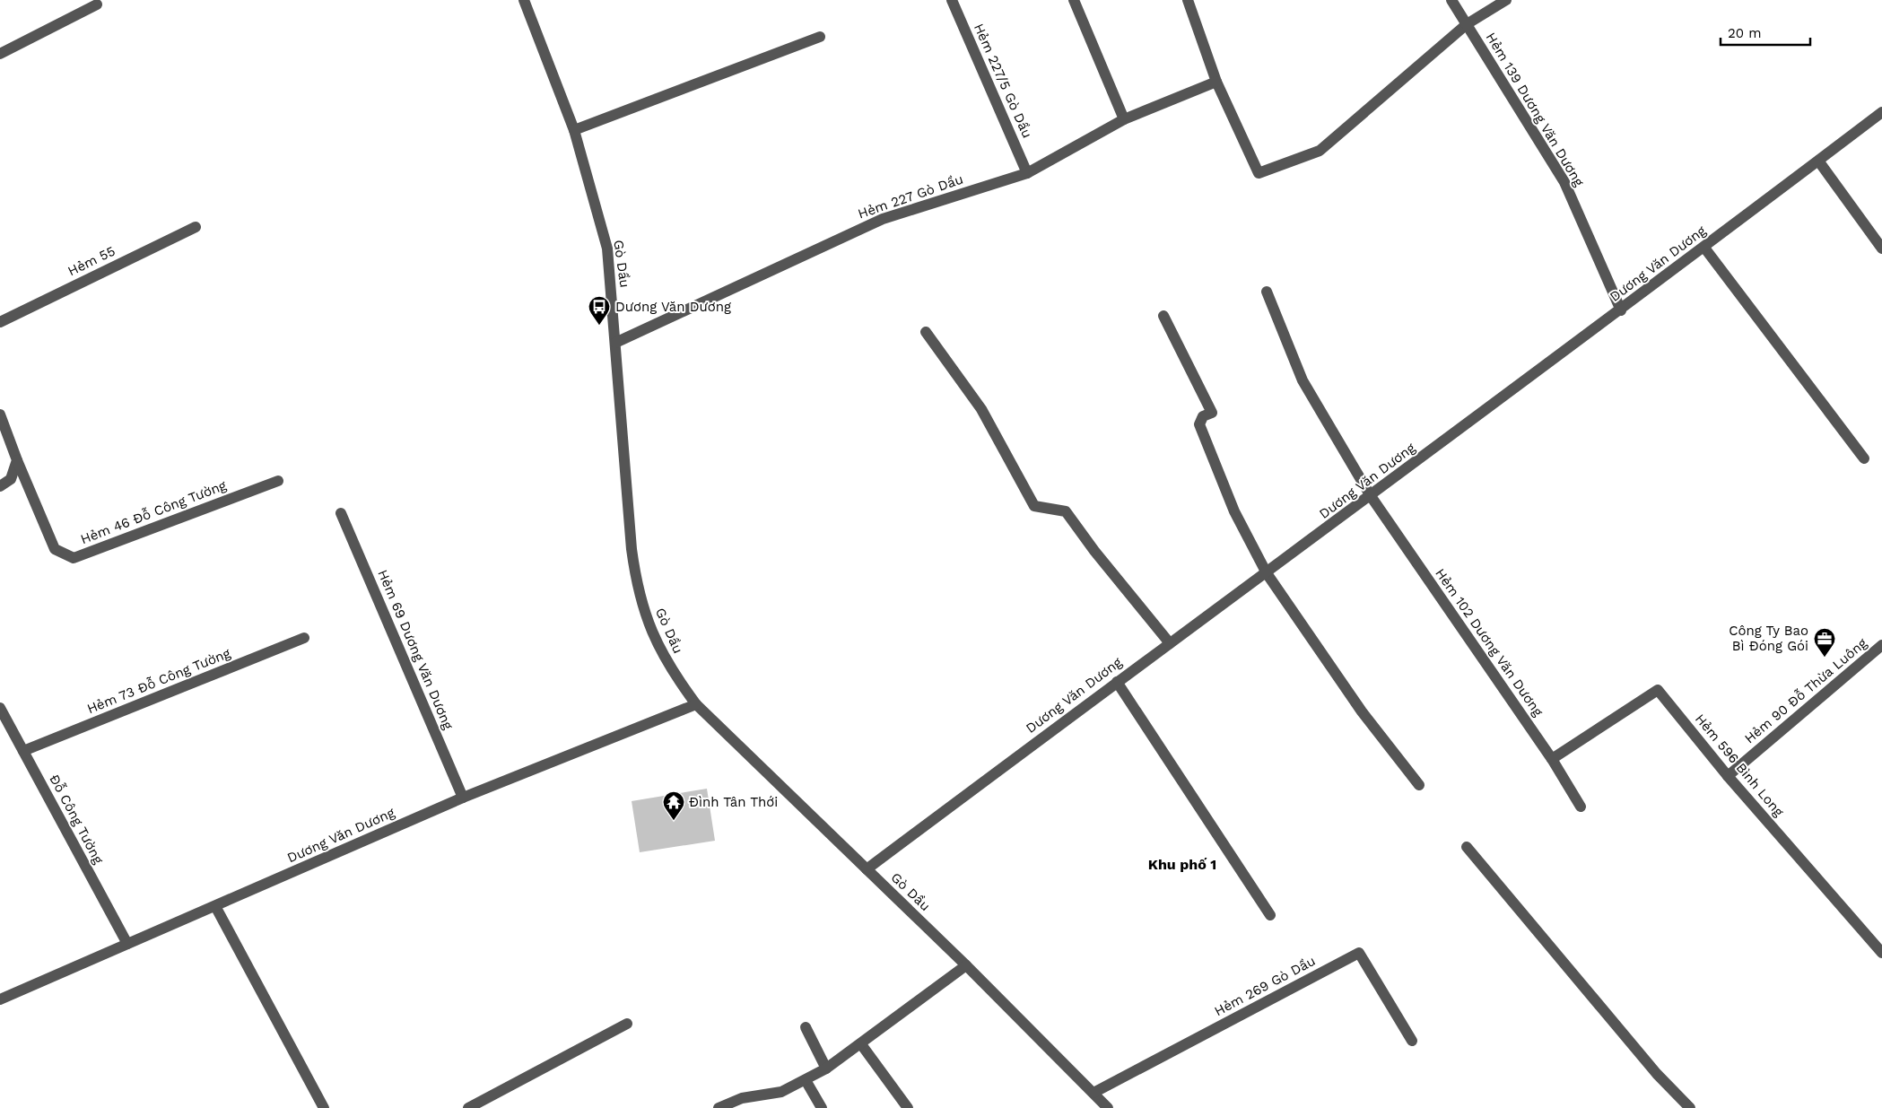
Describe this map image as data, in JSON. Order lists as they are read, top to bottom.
{
  "streets": {
    "street": [
      "Hẻm 227/5 Gò Dầu",
      "Hẻm 139 Dương Văn Dương",
      "Hẻm 227 Gò Dầu",
      "Hẻm 55",
      "Gò Dầu",
      "Dương Văn Dương",
      "Hẻm 46 Đỗ Công Tường",
      "Hẻm 102 Dương Văn Dương",
      "Hẻm 69 Dương Văn Dương",
      "Hẻm 73 Đỗ Công Tường",
      "Hẻm 90 Đỗ Thừa Luông",
      "Hẻm 596 Bình Long",
      "Đỗ Công Tường",
      "Hẻm 269 Gò Dầu"
    ]
  },
  "crossings": [
    ["Hẻm 227/5 Gò Dầu", "Hẻm 227 Gò Dầu"],
    ["Hẻm 139 Dương Văn Dương", "Dương Văn Dương"],
    ["Hẻm 227 Gò Dầu", "Gò Dầu"],
    ["Gò Dầu", "Dương Văn Dương"],
    ["Gò Dầu", "Hẻm 269 Gò Dầu"],
    ["Dương Văn Dương", "Hẻm 102 Dương Văn Dương"],
    ["Dương Văn Dương", "Hẻm 69 Dương Văn Dương"],
    ["Dương Văn Dương", "Đỗ Công Tường"],
    ["Hẻm 102 Dương Văn Dương", "Hẻm 596 Bình Long"],
    ["Hẻm 73 Đỗ Công Tường", "Đỗ Công Tường"],
    ["Hẻm 90 Đỗ Thừa Luông", "Hẻm 596 Bình Long"]
  ],
  "districts": ["Khu phố 1"],
  "places": {
    "bus stop": ["Dương Văn Dương"],
    "office": ["Công Ty Bao Bì Đóng Gói"],
    "temple": ["Đình Tân Thới"]
  },
  "scale_bar": "20 m"
}
